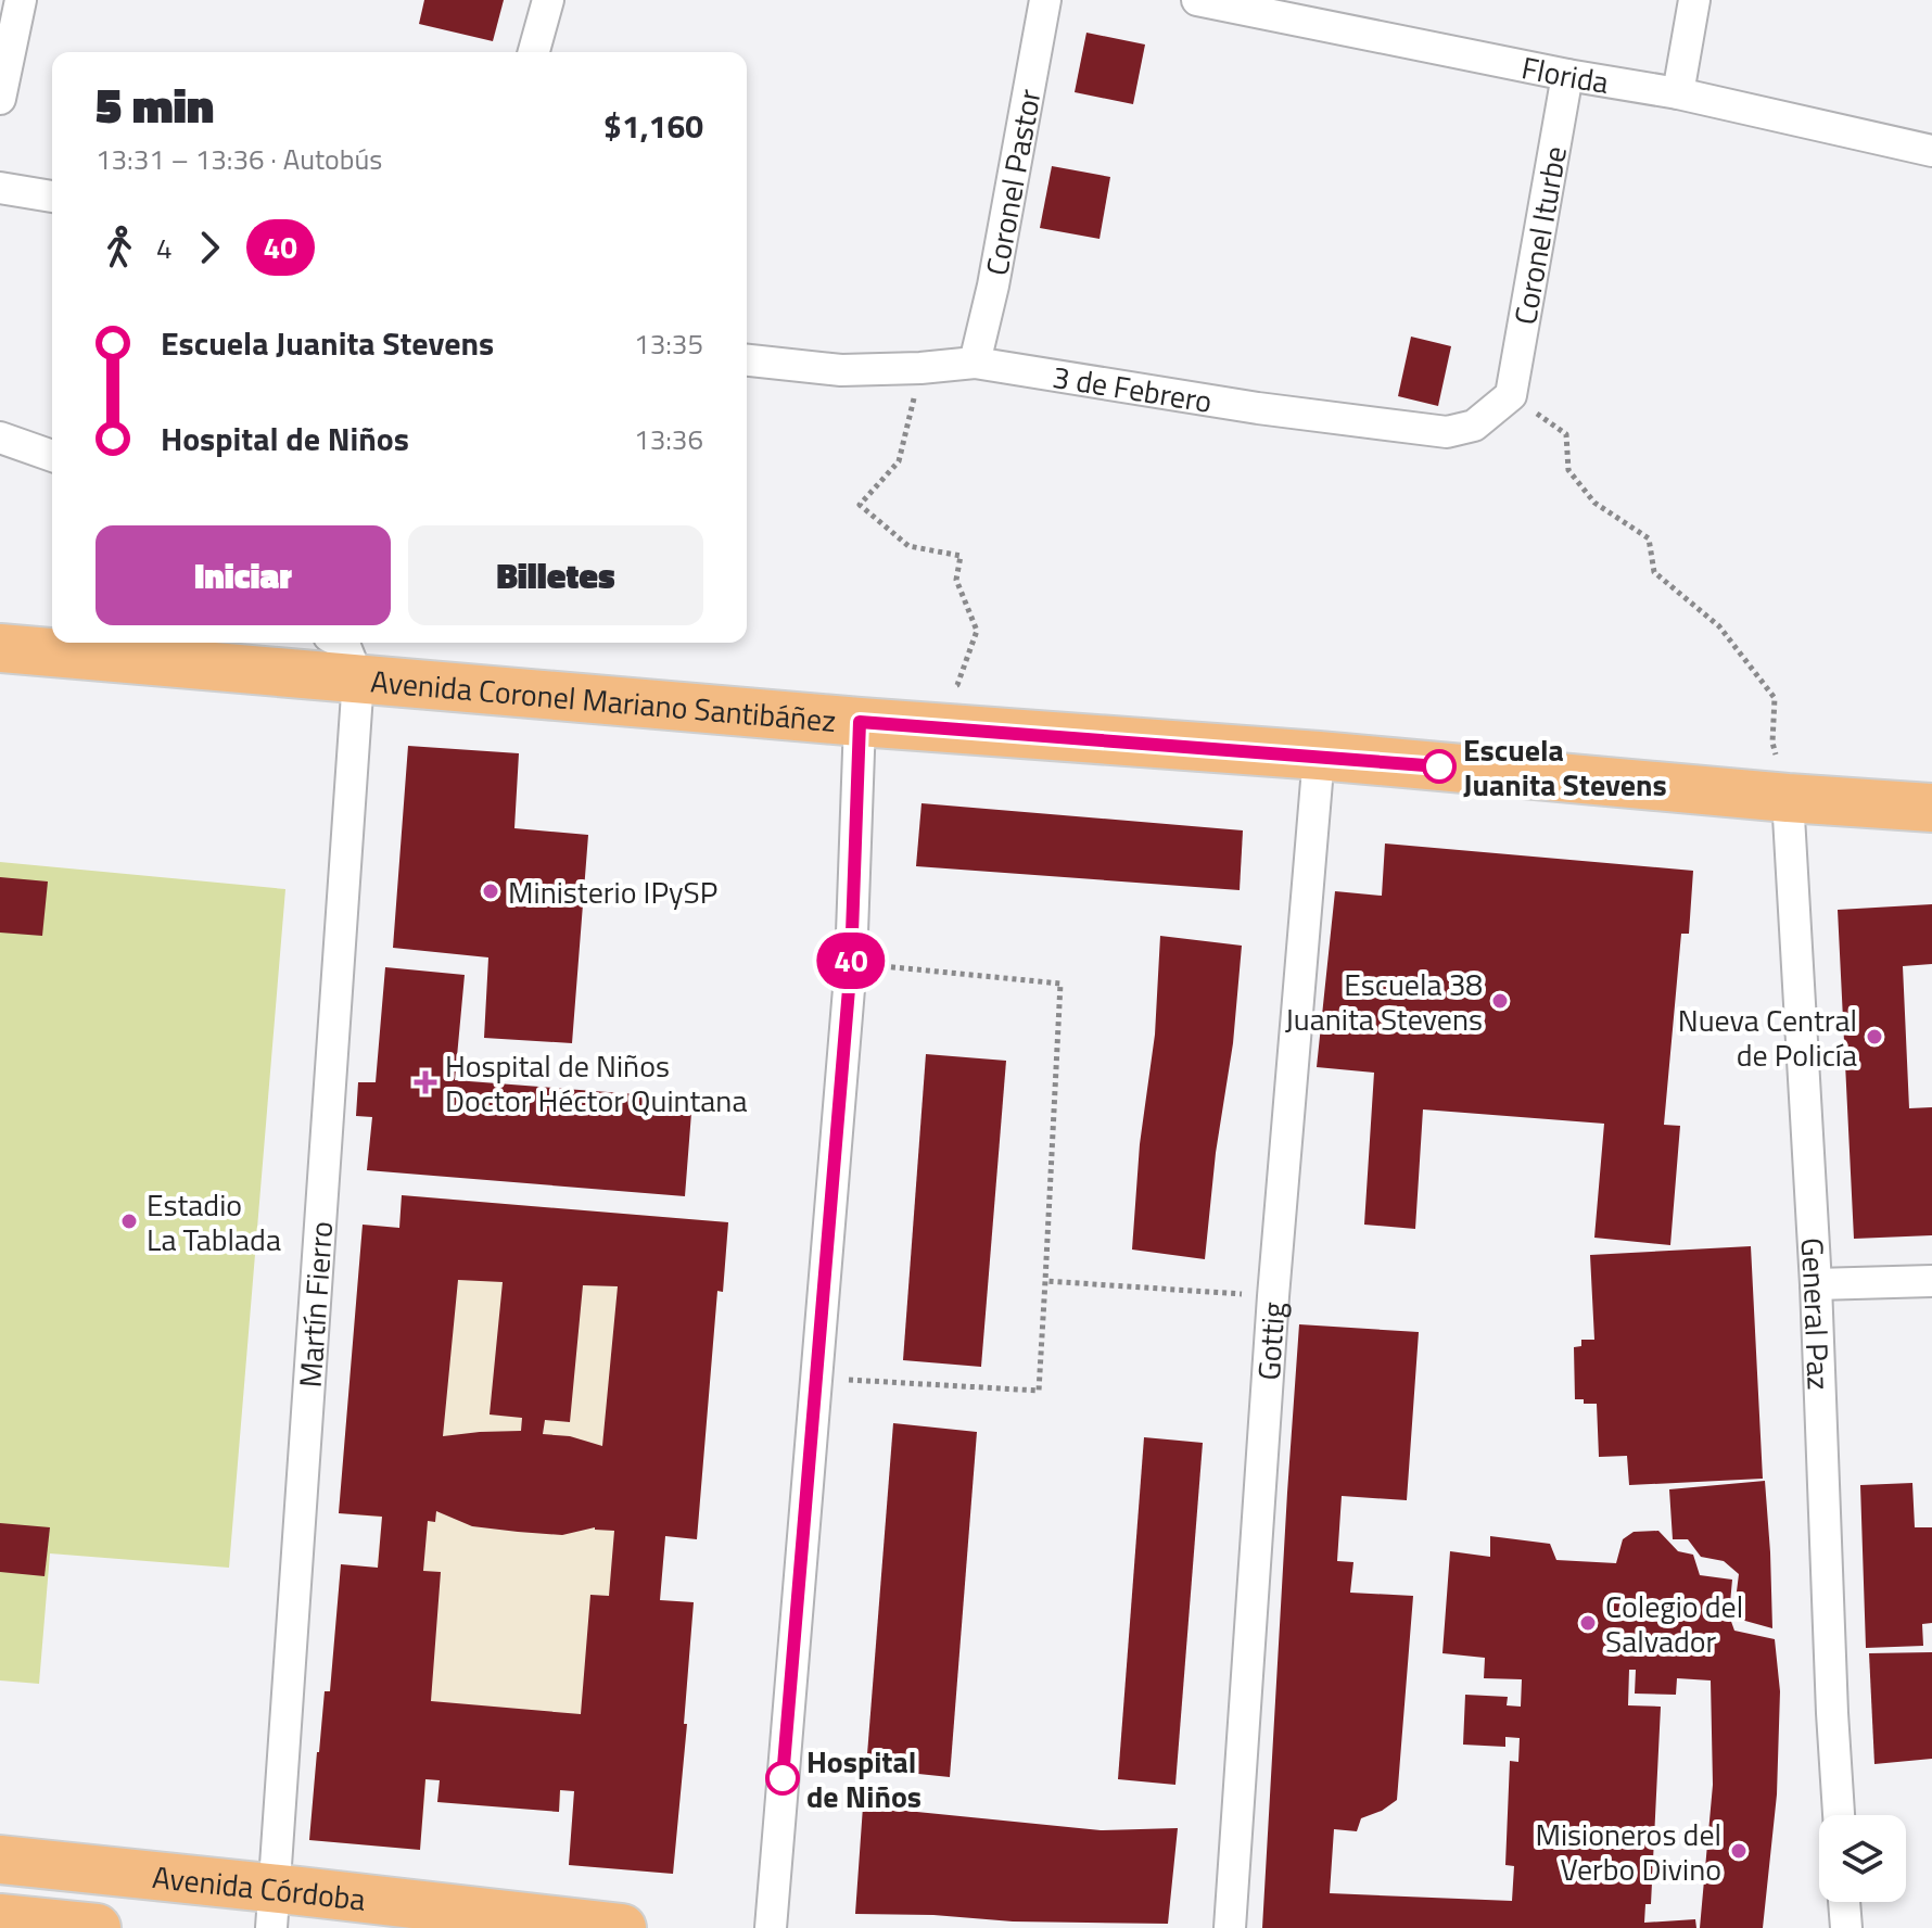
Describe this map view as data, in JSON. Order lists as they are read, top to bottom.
{
  "streets": {
    "main road": ["Avenida Coronel Mariano Santibáñez", "Avenida Córdoba"],
    "street": [
      "Florida",
      "Coronel Pastor",
      "Coronel Iturbe",
      "3 de Febrero",
      "Martín Fierro",
      "General Paz",
      "Gottig"
    ]
  },
  "crossings": [
    ["Florida", "Coronel Iturbe"],
    ["Coronel Pastor", "3 de Febrero"],
    ["Coronel Iturbe", "3 de Febrero"],
    ["Avenida Coronel Mariano Santibáñez", "Martín Fierro"],
    ["Avenida Coronel Mariano Santibáñez", "General Paz"],
    ["Avenida Coronel Mariano Santibáñez", "Gottig"],
    ["Martín Fierro", "Avenida Córdoba"]
  ],
  "places": {
    "other": [
      "Escuela Juanita Stevens",
      "Ministerio IPySP",
      "Escuela 38 Juanita Stevens",
      "Nueva Central de Policía",
      "Estadio La Tablada",
      "Colegio del Salvador",
      "Hospital de Niños",
      "Misioneros del Verbo Divino"
    ],
    "health": ["Hospital de Niños Doctor Héctor Quintana"]
  },
  "lines": ["bus line 40"],
  "page": {
    "on_map": "40",
    "heading": ["5 min", "13:31 – 13:36 · Autobús", "$1,160"],
    "legs": ["4", "40"],
    "list": [
      {
        "name": "Escuela Juanita Stevens",
        "value": "13:35"
      },
      {
        "name": "Hospital de Niños",
        "value": "13:36"
      }
    ],
    "buttons": ["Iniciar", "Billetes"]
  }
}
